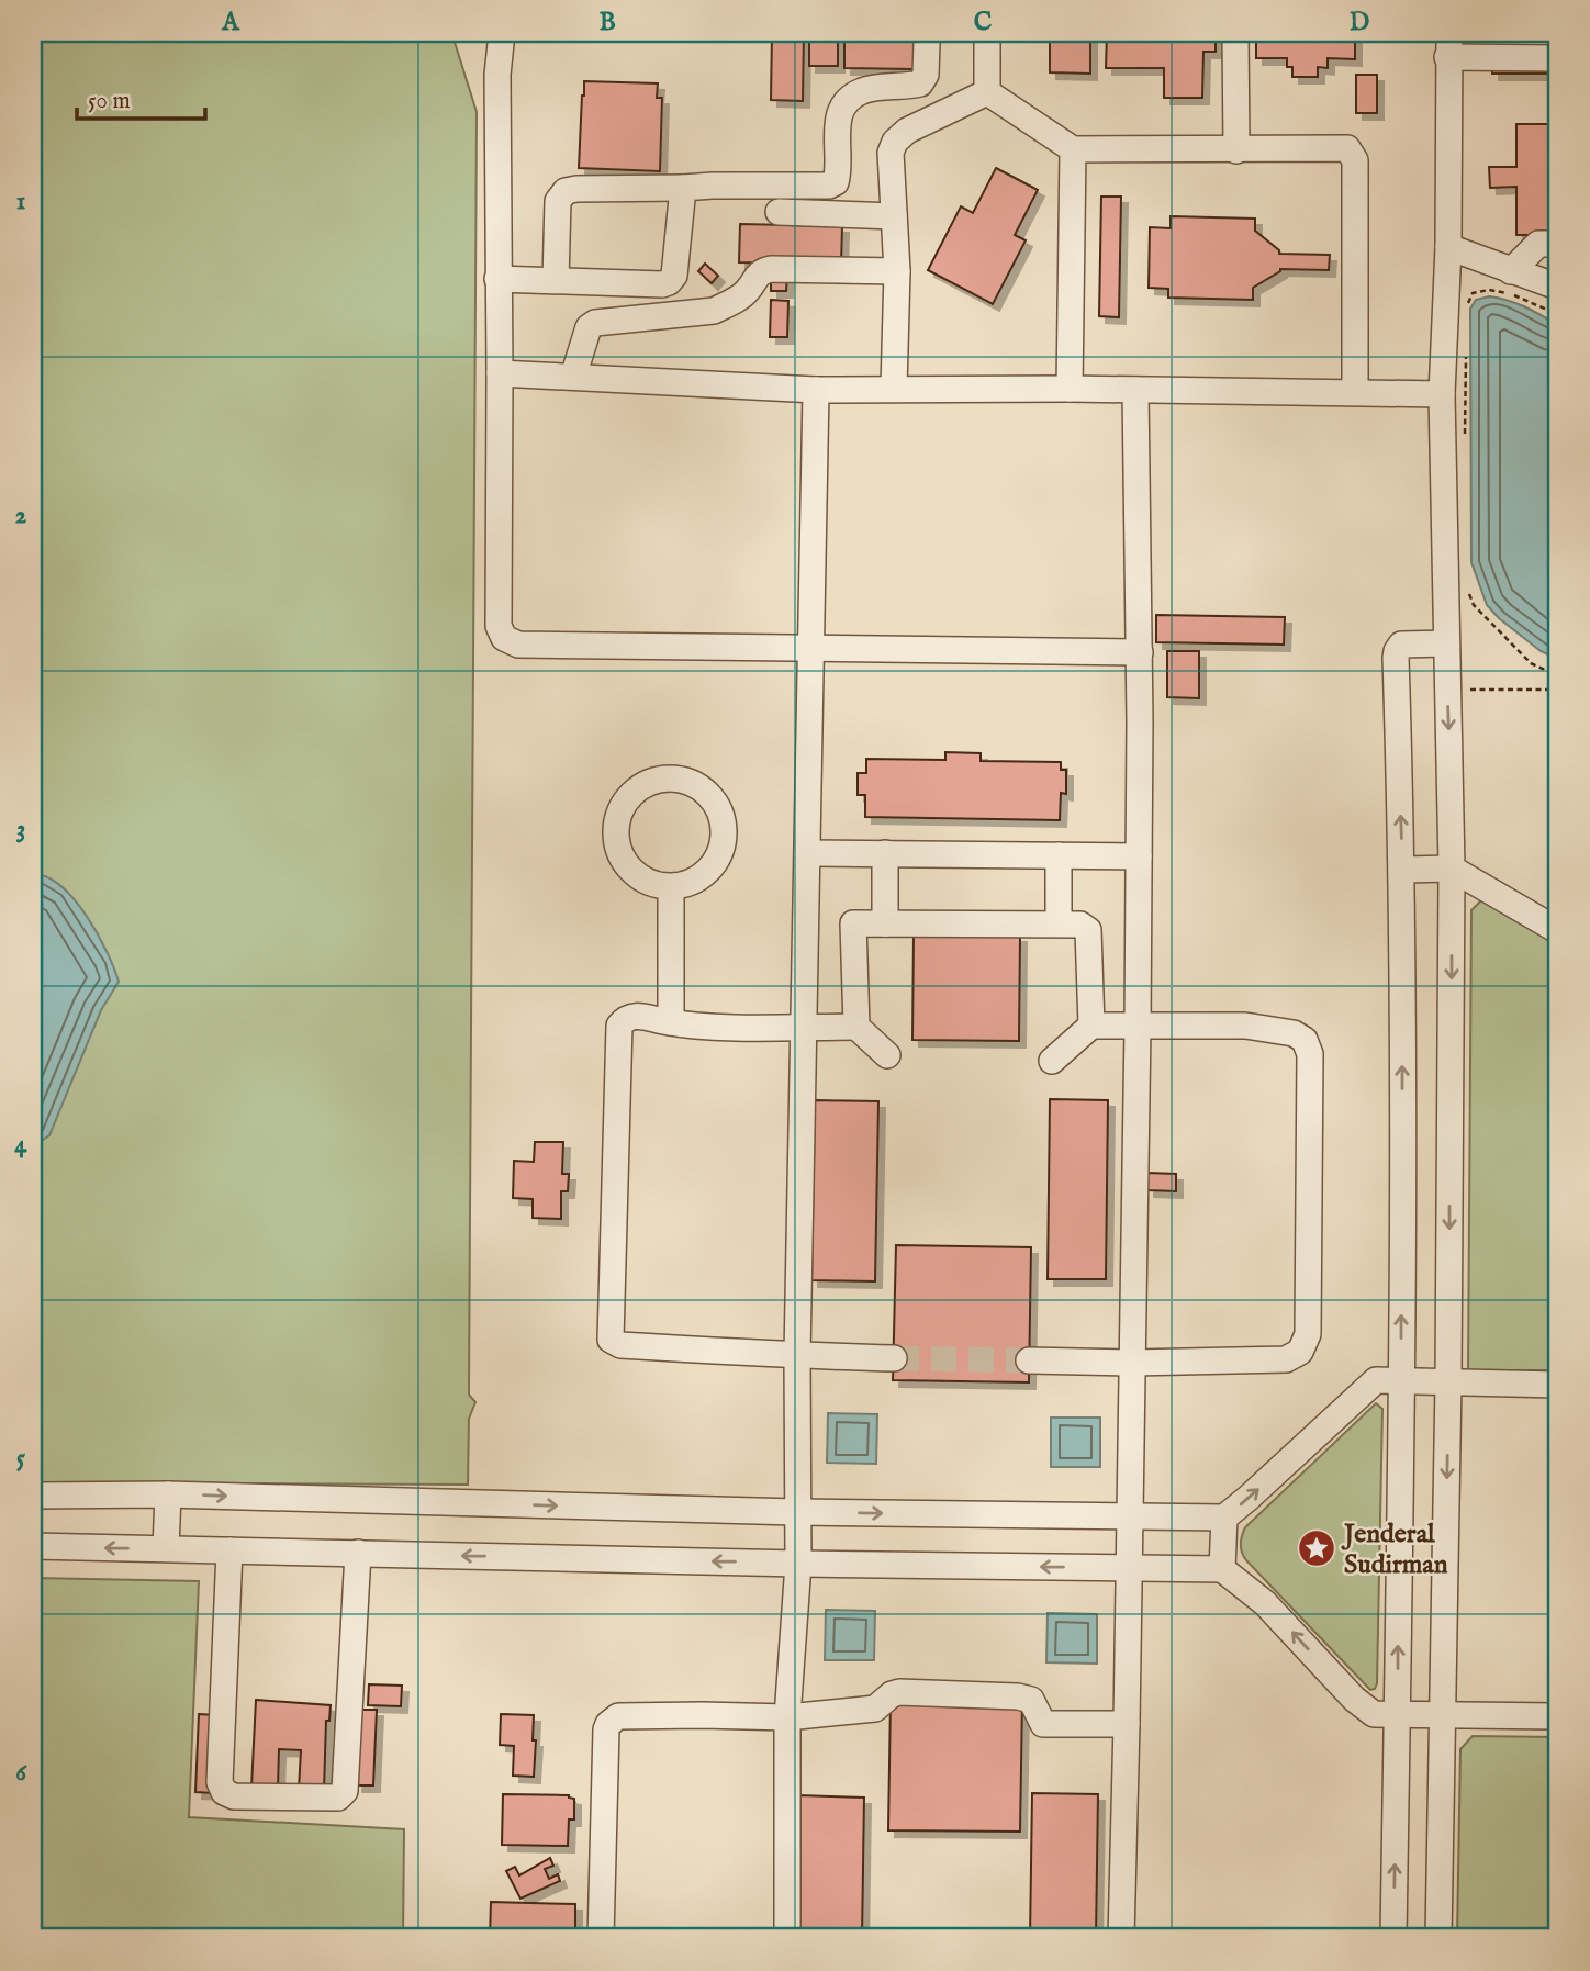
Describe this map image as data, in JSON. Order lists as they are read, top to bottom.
{
  "places": {
    "place": ["Jenderal Sudirman"]
  },
  "scale_bar": "50 m",
  "grid": {
    "columns": [
      "A",
      "B",
      "C",
      "D"
    ],
    "rows": [
      "1",
      "2",
      "3",
      "4",
      "5",
      "6"
    ]
  }
}
